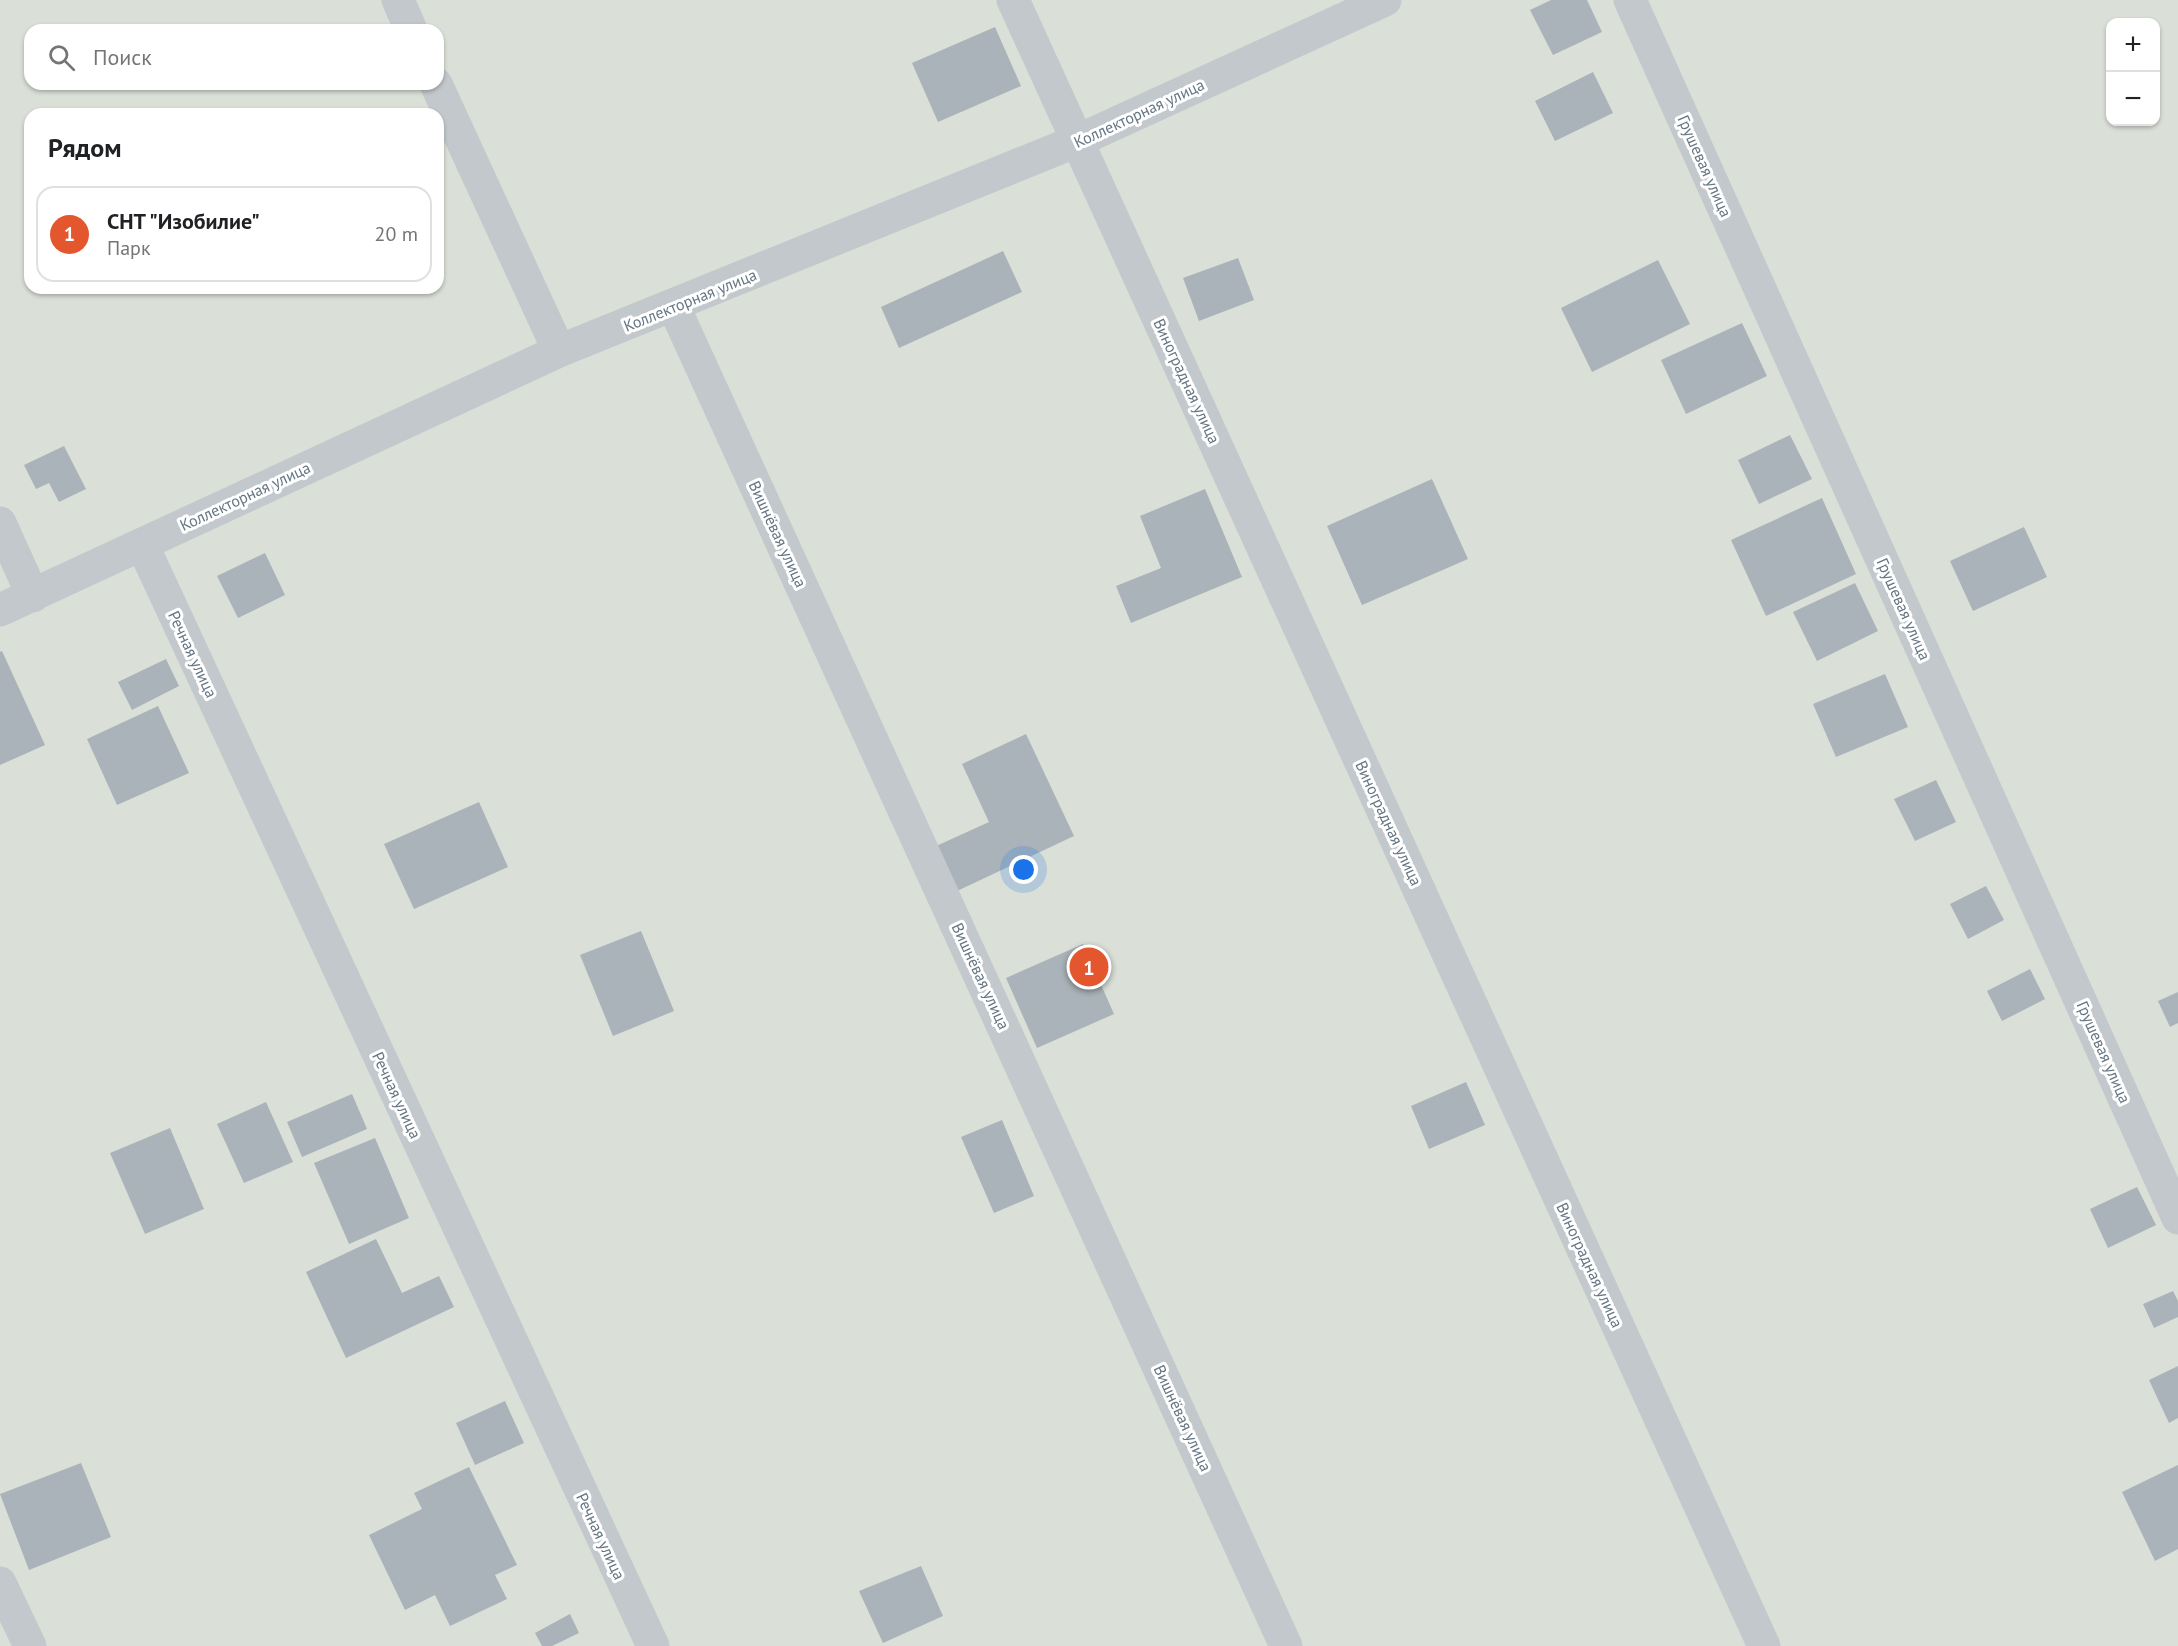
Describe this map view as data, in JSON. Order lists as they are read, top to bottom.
{
  "streets": {
    "street": [
      "Коллекторная улица",
      "Грушевая улица",
      "Виноградная улица",
      "Вишнёвая улица",
      "Речная улица"
    ]
  },
  "crossings": [
    ["Коллекторная улица", "Виноградная улица"],
    ["Коллекторная улица", "Вишнёвая улица"],
    ["Коллекторная улица", "Речная улица"]
  ],
  "page": {
    "map_buttons": ["+", "−"],
    "search": "Поиск",
    "heading": "Рядом",
    "list": [
      {
        "mark": "1",
        "name": "СНТ \"Изобилие\"",
        "note": "Парк",
        "value": "20 m"
      }
    ],
    "pins": "1"
  }
}
